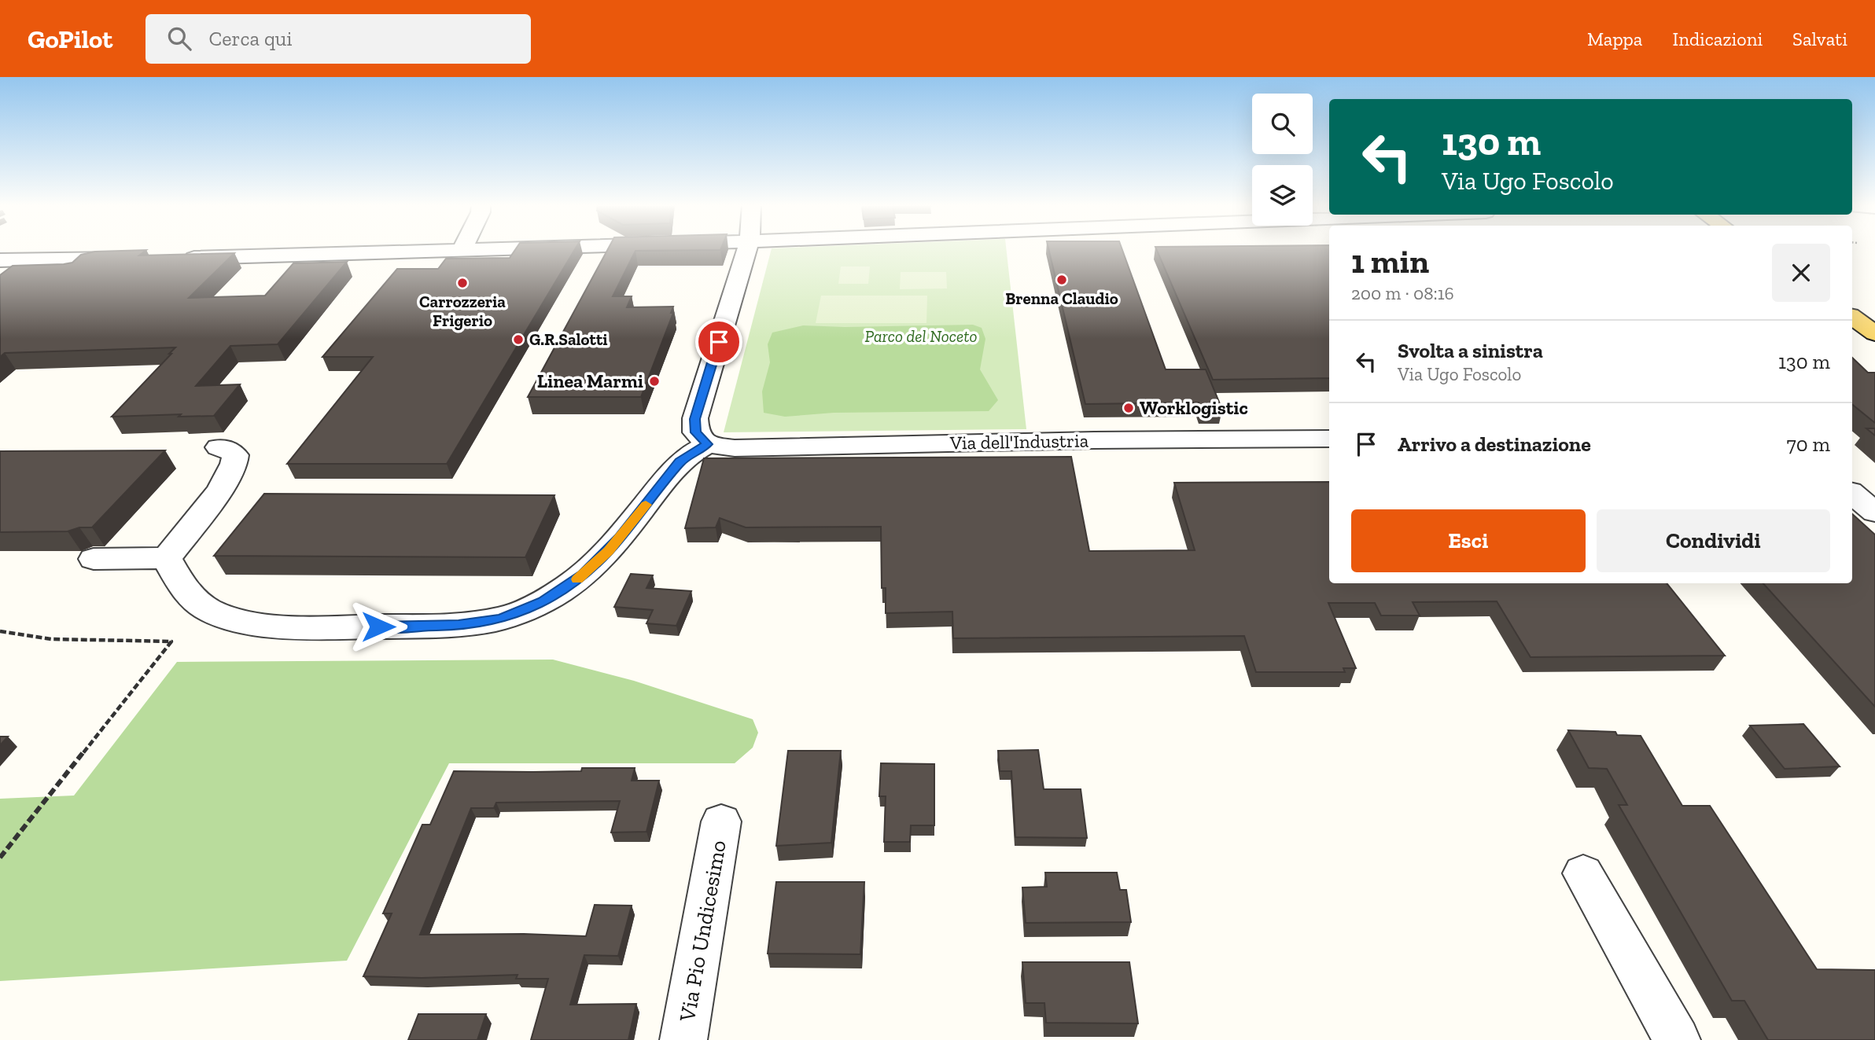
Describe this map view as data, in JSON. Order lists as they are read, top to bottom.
{
  "streets": {
    "street": ["Via dell'Industria", "Via Pio Undicesimo"]
  },
  "parks": ["Parco del Noceto"],
  "places": [
    "Brenna Claudio",
    "Carrozzeria Frigerio",
    "G.R.Salotti",
    "Linea Marmi",
    "Worklogistic"
  ],
  "page": {
    "header": "GoPilot",
    "search": "Cerca qui",
    "nav": ["Mappa", "Indicazioni", "Salvati"],
    "turn": ["130 m", "Via Ugo Foscolo"],
    "heading": ["1 min", "200 m · 08:16"],
    "list": [
      {
        "name": "Svolta a sinistra",
        "note": "Via Ugo Foscolo",
        "value": "130 m"
      },
      {
        "name": "Arrivo a destinazione",
        "value": "70 m"
      }
    ],
    "buttons": ["Esci", "Condividi"]
  }
}
